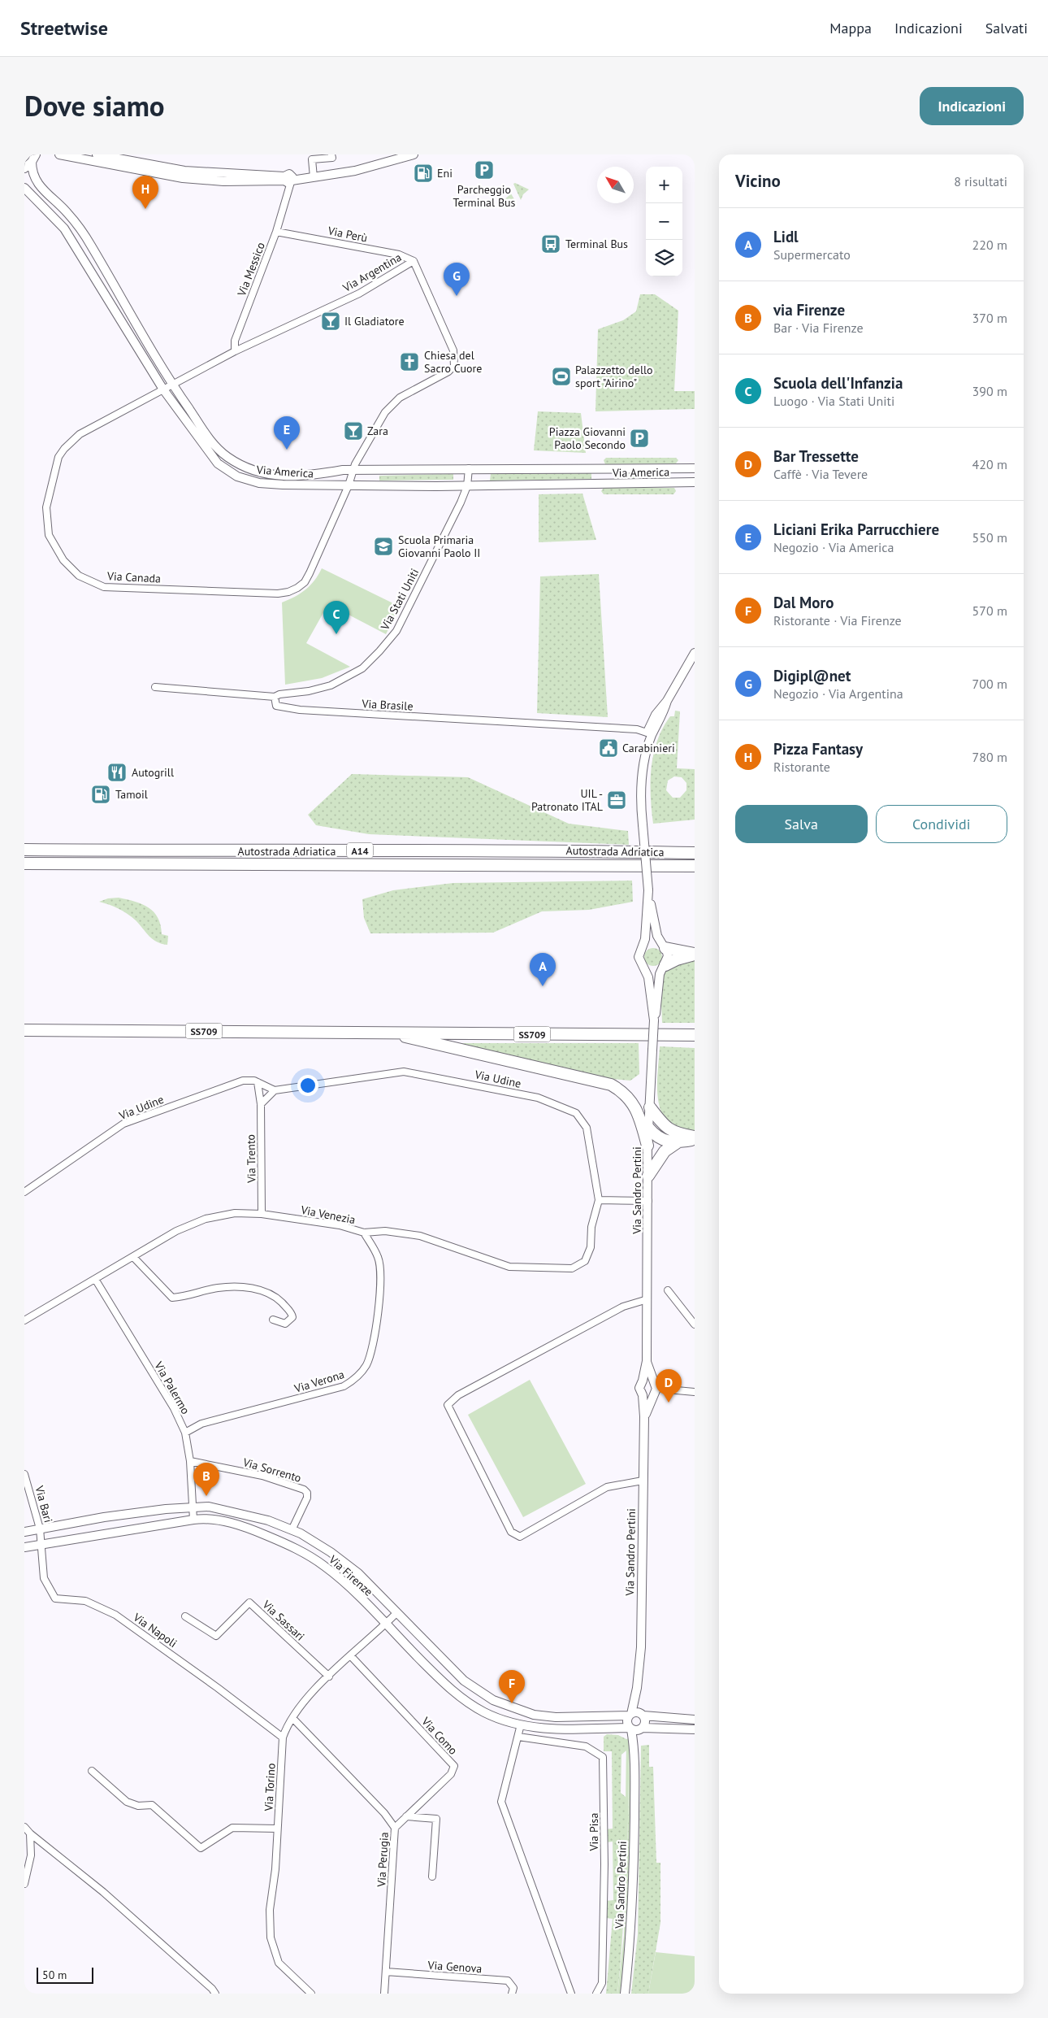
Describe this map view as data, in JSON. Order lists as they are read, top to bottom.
{
  "streets": {
    "highway": ["A14", "Autostrada Adriatica", "SS709"],
    "street": [
      "Via Perù",
      "Via Messico",
      "Via Argentina",
      "Via America",
      "Via Canada",
      "Via Stati Uniti",
      "Via Brasile",
      "Via Udine",
      "Via Trento",
      "Via Sandro Pertini",
      "Via Venezia",
      "Via Verona",
      "Via Palermo",
      "Via Sorrento",
      "Via Bari",
      "Via Firenze",
      "Via Sassari",
      "Via Napoli",
      "Via Como",
      "Via Torino",
      "Via Pisa",
      "Via Perugia",
      "Via Genova"
    ]
  },
  "crossings": [
    ["Via Perù", "Via Messico"],
    ["Via Perù", "Via Argentina"],
    ["Via Messico", "Via Argentina"],
    ["Via Argentina", "Via America"],
    ["Via Argentina", "Via Canada"],
    ["Via America", "Via Canada"],
    ["Via America", "Via Stati Uniti"],
    ["Via Stati Uniti", "Via Brasile"],
    ["Via Brasile", "Via Sandro Pertini"],
    ["Via Udine", "Via Venezia"],
    ["Via Trento", "Via Venezia"],
    ["Via Sandro Pertini", "Via Firenze"],
    ["Via Venezia", "Via Verona"],
    ["Via Venezia", "Via Palermo"],
    ["Via Verona", "Via Palermo"],
    ["Via Palermo", "Via Sorrento"],
    ["Via Palermo", "Via Firenze"],
    ["Via Sorrento", "Via Firenze"],
    ["Via Bari", "Via Firenze"],
    ["Via Bari", "Via Napoli"],
    ["Via Firenze", "Via Napoli"],
    ["Via Firenze", "Via Torino"],
    ["Via Sassari", "Via Torino"],
    ["Via Napoli", "Via Torino"],
    ["Via Como", "Via Torino"],
    ["Via Como", "Via Perugia"],
    ["Via Torino", "Via Perugia"],
    ["Via Perugia", "Via Genova"]
  ],
  "places": {
    "parking": ["Parcheggio Terminal Bus", "Piazza Giovanni Paolo Secondo"],
    "fuel station": ["Eni", "Tamoil"],
    "bus stop": ["Terminal Bus"],
    "bar": ["Il Gladiatore", "Zara"],
    "church": ["Chiesa del Sacro Cuore"],
    "sports": ["Palazzetto dello sport \"Airino\""],
    "school or university": ["Scuola Primaria Giovanni Paolo II"],
    "public building": ["Carabinieri"],
    "restaurant": ["Autogrill"],
    "office": ["UIL - Patronato ITAL"]
  },
  "scale_bar": "50 m",
  "north": "top left",
  "page": {
    "header": "Streetwise",
    "nav": ["Mappa", "Indicazioni", "Salvati"],
    "title": "Dove siamo",
    "buttons": [
      "Indicazioni",
      ["Salva", "Condividi"]
    ],
    "heading": ["Vicino", "8 risultati"],
    "map_buttons": ["+", "−"],
    "pins": [
      "H",
      "G",
      "E",
      "C",
      "A",
      "D",
      "B",
      "F"
    ],
    "list": [
      {
        "mark": "A",
        "name": "Lidl",
        "note": "Supermercato",
        "value": "220 m"
      },
      {
        "mark": "B",
        "name": "via Firenze",
        "note": "Bar · Via Firenze",
        "value": "370 m"
      },
      {
        "mark": "C",
        "name": "Scuola dell'Infanzia",
        "note": "Luogo · Via Stati Uniti",
        "value": "390 m"
      },
      {
        "mark": "D",
        "name": "Bar Tressette",
        "note": "Caffè · Via Tevere",
        "value": "420 m"
      },
      {
        "mark": "E",
        "name": "Liciani Erika Parrucchiere",
        "note": "Negozio · Via America",
        "value": "550 m"
      },
      {
        "mark": "F",
        "name": "Dal Moro",
        "note": "Ristorante · Via Firenze",
        "value": "570 m"
      },
      {
        "mark": "G",
        "name": "Digipl@net",
        "note": "Negozio · Via Argentina",
        "value": "700 m"
      },
      {
        "mark": "H",
        "name": "Pizza Fantasy",
        "note": "Ristorante",
        "value": "780 m"
      }
    ],
    "scale": "50 m"
  }
}
